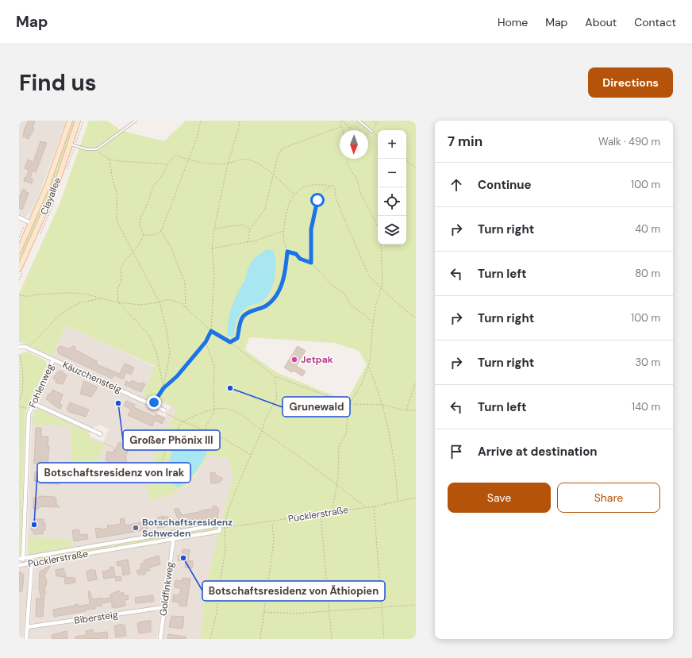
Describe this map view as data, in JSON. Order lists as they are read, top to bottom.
{
  "streets": {
    "main road": ["Clayallee"],
    "street": [
      "Käuzchensteig",
      "Fohlenweg",
      "Pücklerstraße",
      "Goldfinkweg",
      "Bibersteig"
    ]
  },
  "crossings": [
    ["Käuzchensteig", "Fohlenweg"],
    ["Fohlenweg", "Pücklerstraße"],
    ["Pücklerstraße", "Goldfinkweg"],
    ["Goldfinkweg", "Bibersteig"]
  ],
  "places": [
    "Jetpak",
    "Grunewald",
    "Großer Phönix III",
    "Botschaftsresidenz von Irak",
    "Botschaftsresidenz Schweden",
    "Botschaftsresidenz von Äthiopien"
  ],
  "north": "bottom",
  "page": {
    "header": "Map",
    "nav": [
      "Home",
      "Map",
      "About",
      "Contact"
    ],
    "buttons": [
      "Directions",
      ["Save", "Share"]
    ],
    "title": "Find us",
    "heading": ["7 min", "Walk · 490 m"],
    "map_buttons": ["+", "−"],
    "list": [
      ["Continue", "100 m"],
      ["Turn right", "40 m"],
      ["Turn left", "80 m"],
      ["Turn right", "100 m"],
      ["Turn right", "30 m"],
      ["Turn left", "140 m"],
      "Arrive at destination"
    ]
  }
}
